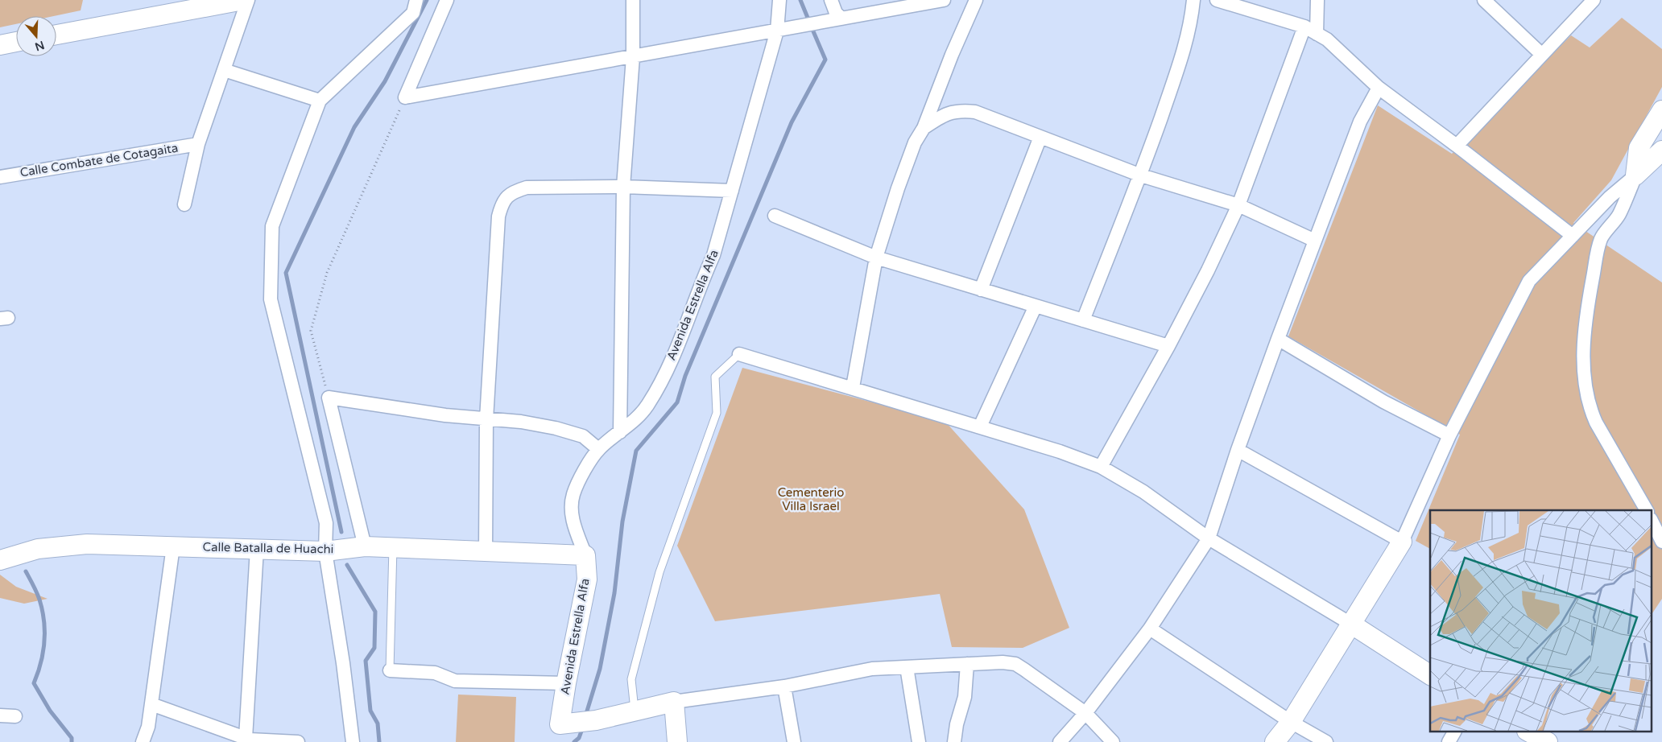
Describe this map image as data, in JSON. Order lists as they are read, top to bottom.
{
  "streets": {
    "street": ["Calle Combate de Cotagaita", "Avenida Estrella Alfa", "Calle Batalla de Huachi"]
  },
  "crossings": [
    ["Avenida Estrella Alfa", "Calle Batalla de Huachi"]
  ],
  "parks": ["Cementerio Villa Israel"],
  "north": "bottom"
}
